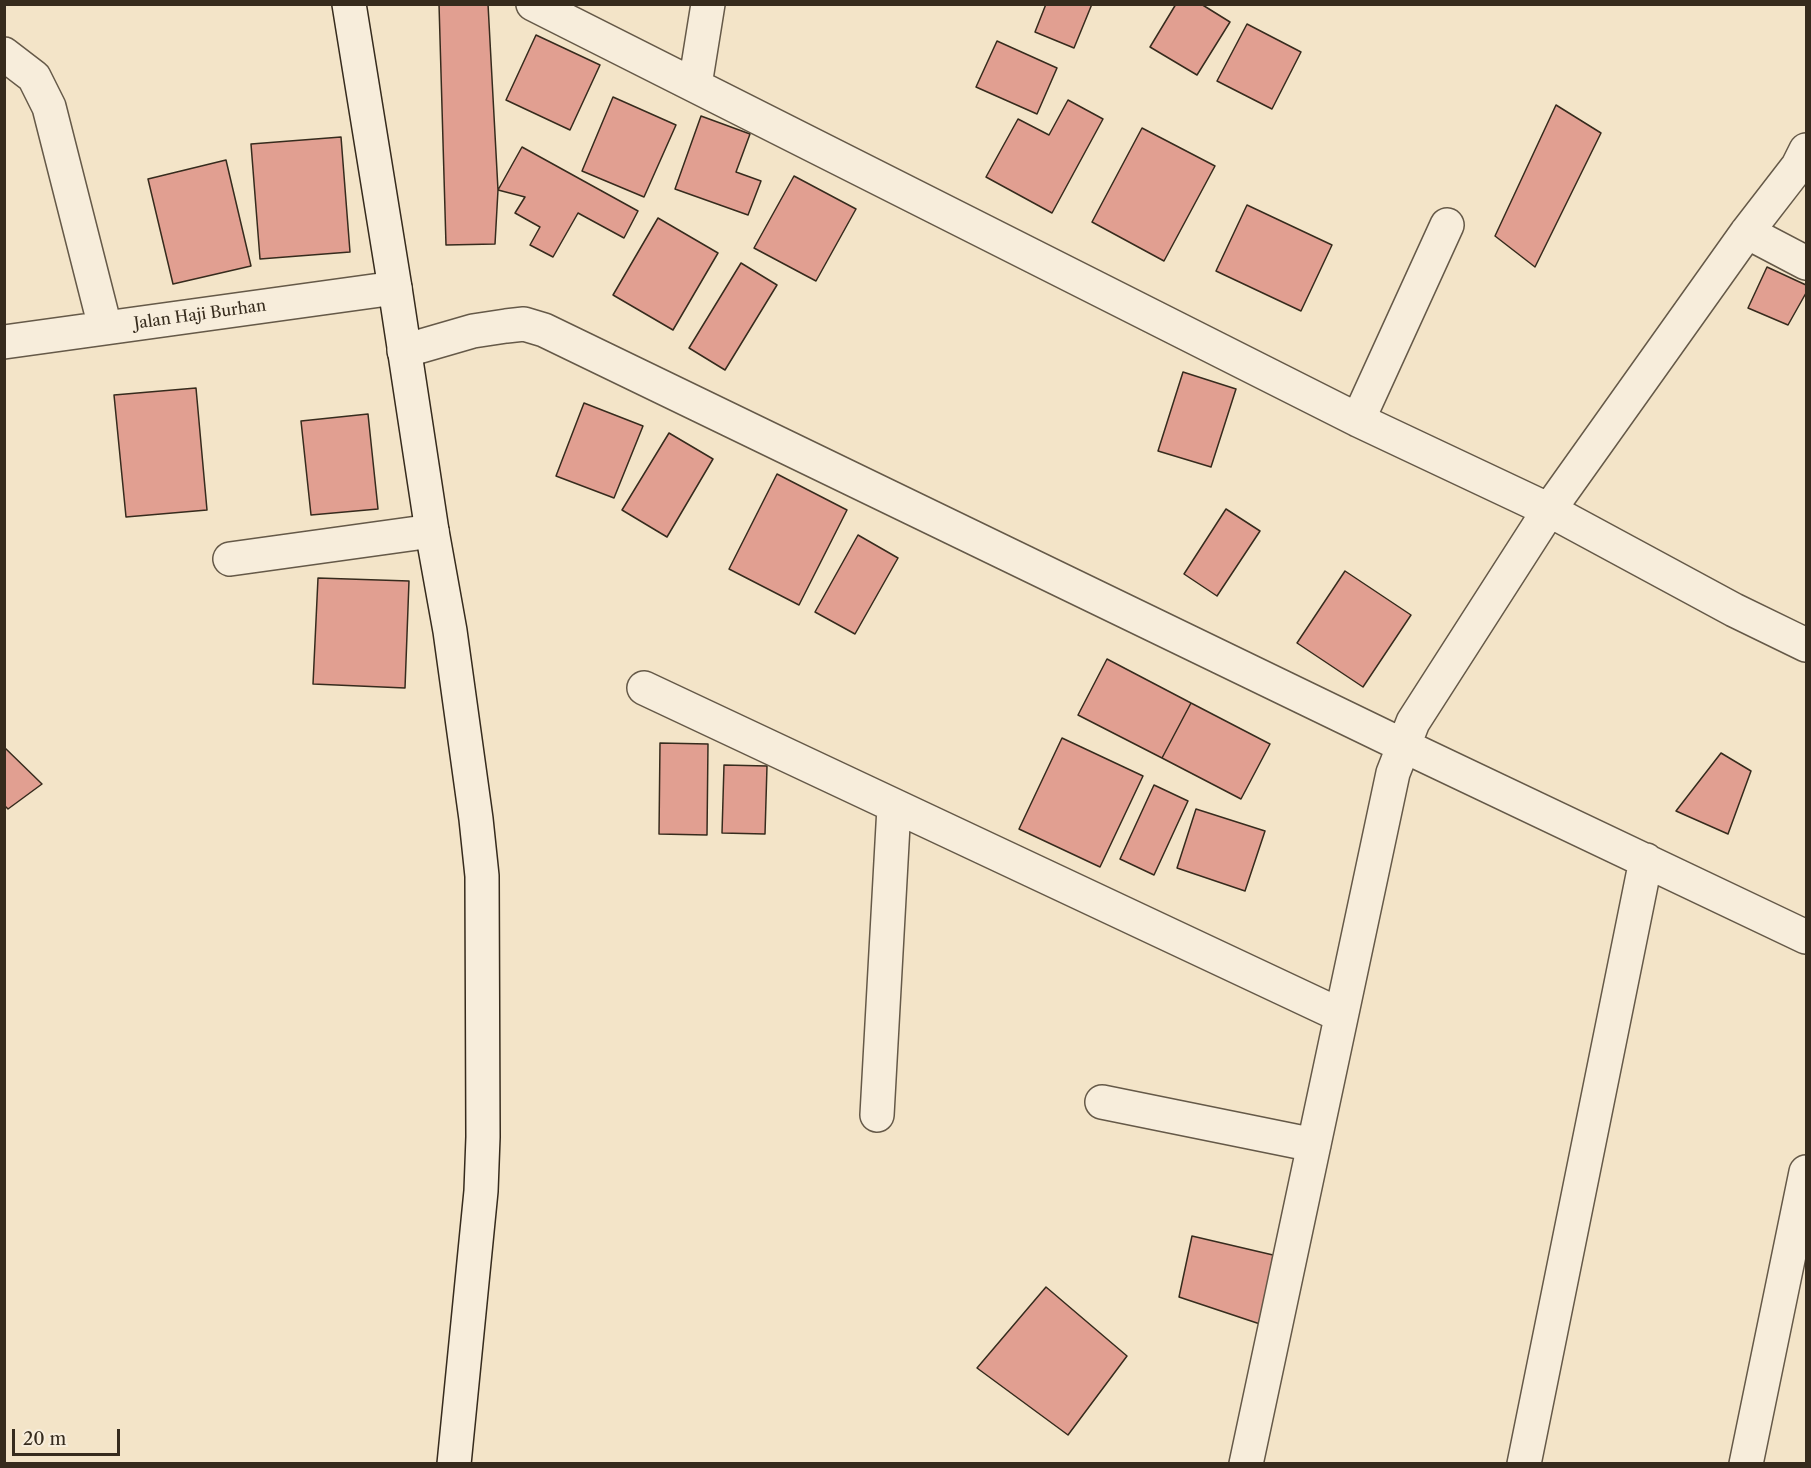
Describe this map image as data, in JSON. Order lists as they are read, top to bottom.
{
  "streets": {
    "street": ["Jalan Haji Burhan"]
  },
  "scale_bar": "20 m"
}
